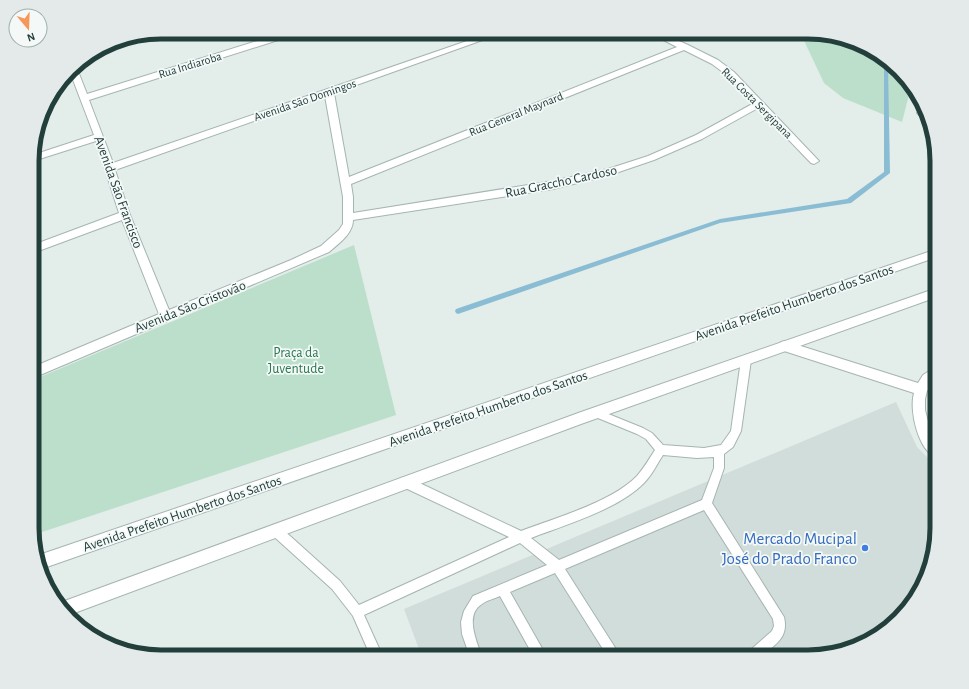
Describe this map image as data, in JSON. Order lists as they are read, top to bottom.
{
  "streets": {
    "street": [
      "Rua Indiaroba",
      "Avenida São Domingos",
      "Rua Costa Sergipana",
      "Rua General Maynard",
      "Rua Graccho Cardoso",
      "Avenida São Francisco",
      "Avenida Prefeito Humberto dos Santos",
      "Avenida São Cristovão"
    ]
  },
  "crossings": [
    ["Rua Indiaroba", "Avenida São Francisco"],
    ["Avenida São Domingos", "Avenida São Francisco"],
    ["Rua Costa Sergipana", "Rua General Maynard"],
    ["Rua Costa Sergipana", "Rua Graccho Cardoso"],
    ["Rua Graccho Cardoso", "Avenida São Cristovão"],
    ["Avenida São Francisco", "Avenida São Cristovão"]
  ],
  "parks": ["Praça da Juventude"],
  "places": ["Mercado Mucipal José do Prado Franco"],
  "north": "bottom"
}
